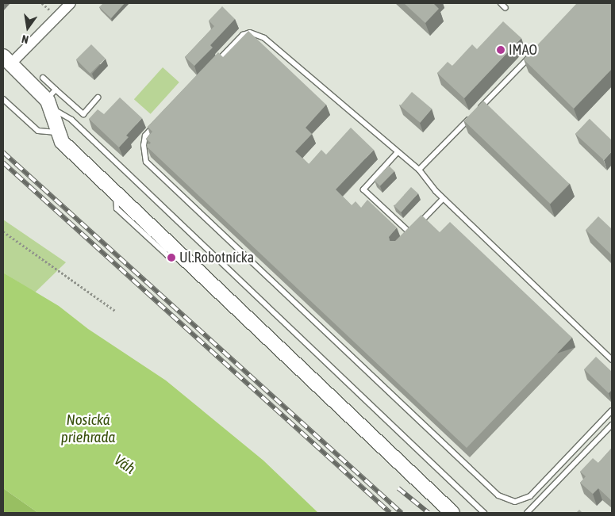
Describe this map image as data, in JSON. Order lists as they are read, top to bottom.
{
  "water": ["Nosická priehrada", "Váh"],
  "places": ["IMAO", "Ul.Robotnícka"],
  "north": "bottom"
}
